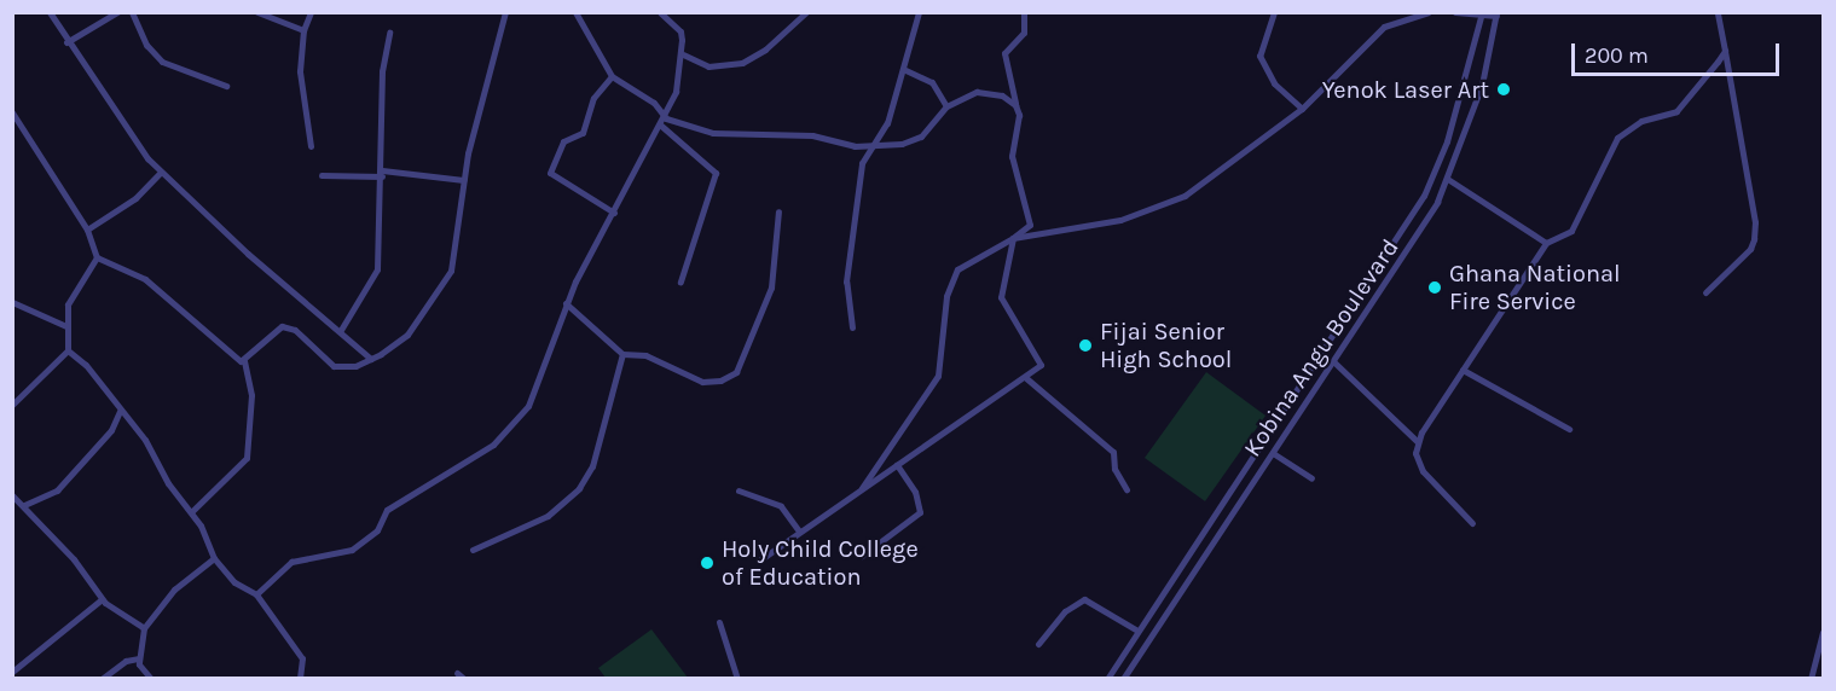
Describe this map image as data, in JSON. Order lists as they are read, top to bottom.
{
  "streets": {
    "street": ["Kobina Angu Boulevard"]
  },
  "places": [
    "Yenok Laser Art",
    "Ghana National Fire Service",
    "Fijai Senior High School",
    "Holy Child College of Education"
  ],
  "scale_bar": "200 m"
}
